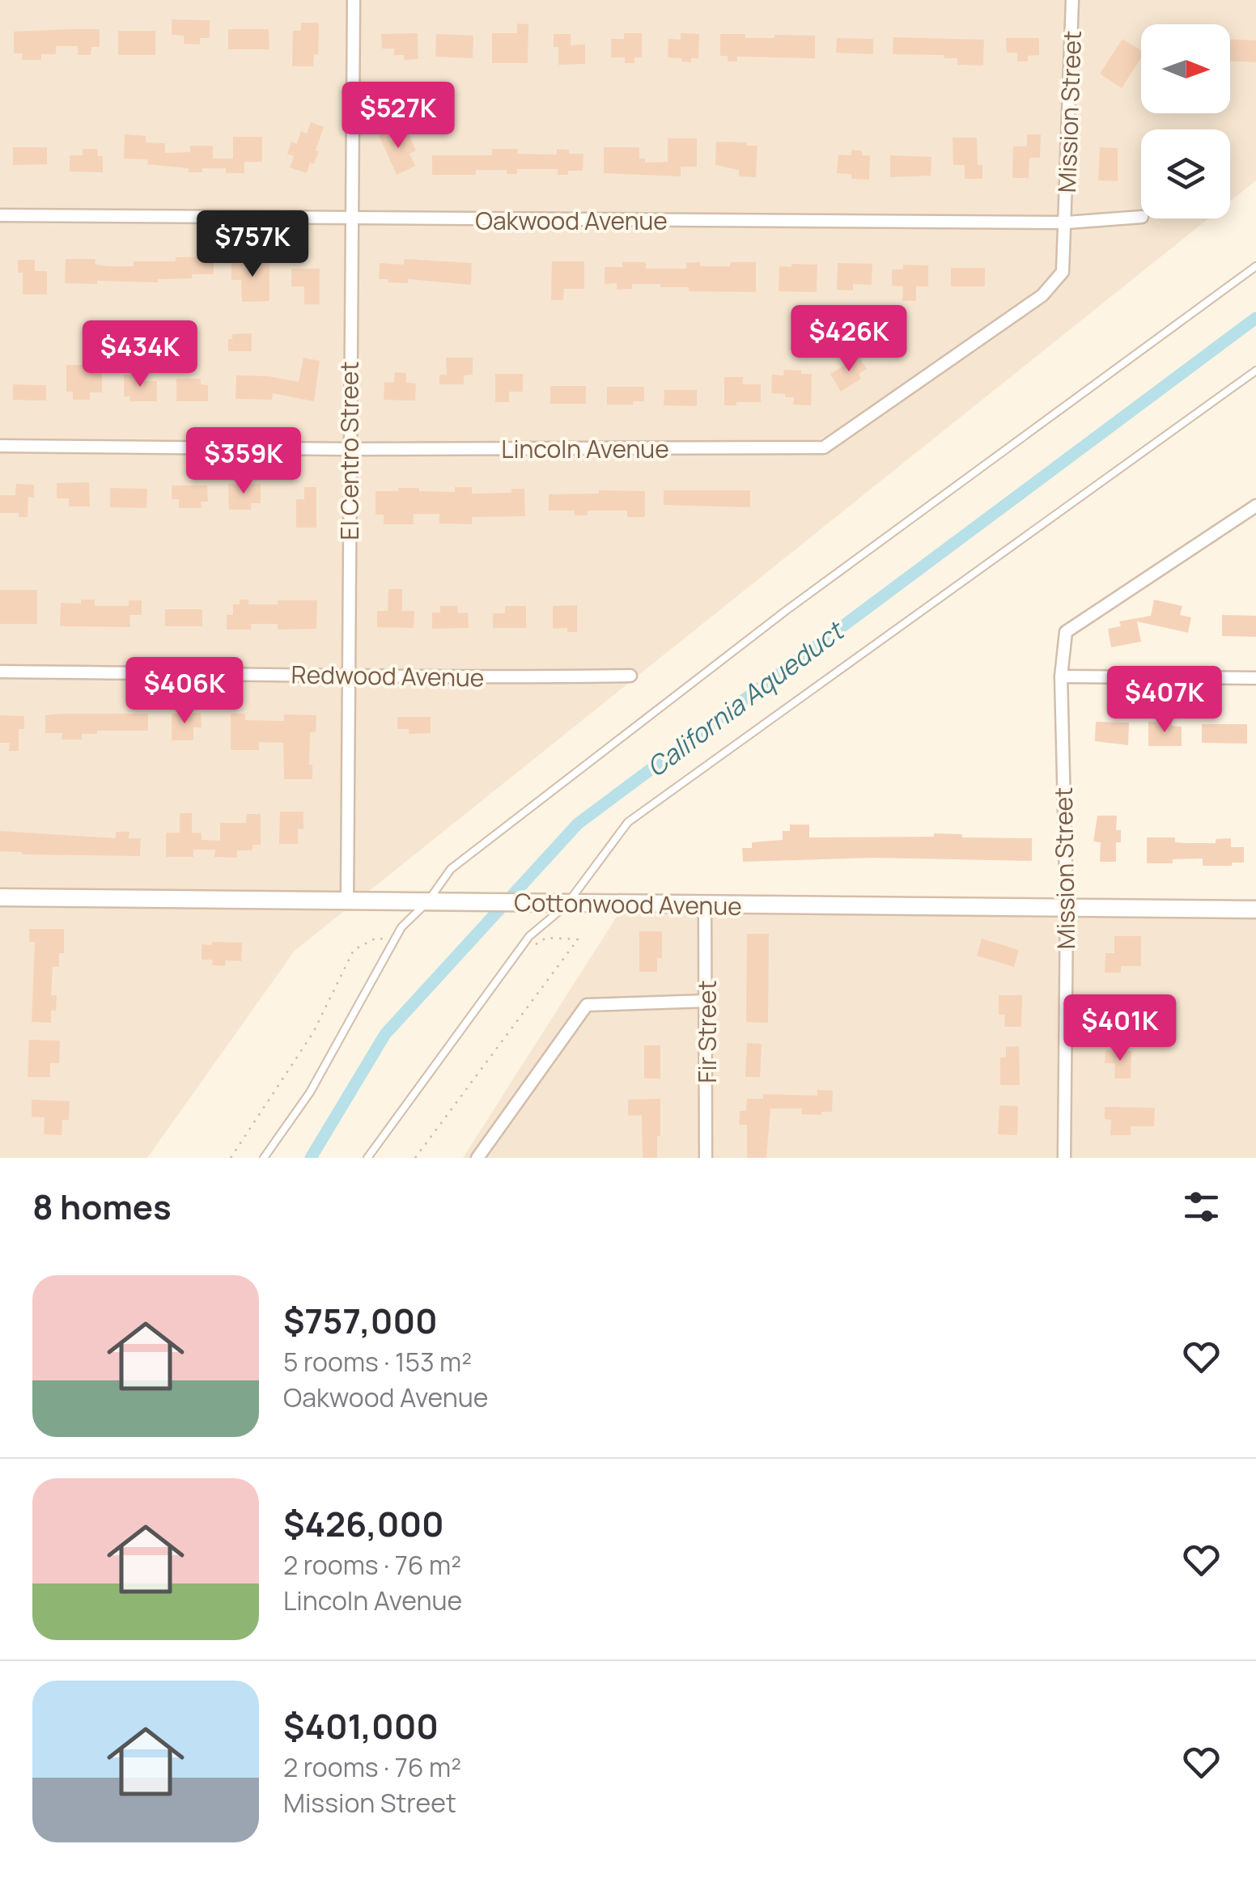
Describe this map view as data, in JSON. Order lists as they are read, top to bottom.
{
  "streets": {
    "street": [
      "Mission Street",
      "Oakwood Avenue",
      "Lincoln Avenue",
      "El Centro Street",
      "Redwood Avenue",
      "Cottonwood Avenue",
      "Fir Street"
    ]
  },
  "crossings": [
    ["Mission Street", "Oakwood Avenue"],
    ["Mission Street", "Lincoln Avenue"],
    ["Mission Street", "Cottonwood Avenue"],
    ["Oakwood Avenue", "Lincoln Avenue"],
    ["Oakwood Avenue", "El Centro Street"],
    ["Lincoln Avenue", "El Centro Street"],
    ["El Centro Street", "Redwood Avenue"],
    ["El Centro Street", "Cottonwood Avenue"],
    ["Cottonwood Avenue", "Fir Street"]
  ],
  "water": ["California Aqueduct"],
  "north": "right",
  "page": {
    "price": [
      "$527K",
      "$757K",
      "$426K",
      "$434K",
      "$359K",
      "$406K",
      "$407K",
      "$401K"
    ],
    "heading": "8 homes",
    "list": [
      {
        "name": "$757,000",
        "note": "5 rooms · 153 m² · Oakwood Avenue"
      },
      {
        "name": "$426,000",
        "note": "2 rooms · 76 m² · Lincoln Avenue"
      },
      {
        "name": "$401,000",
        "note": "2 rooms · 76 m² · Mission Street"
      }
    ]
  }
}
